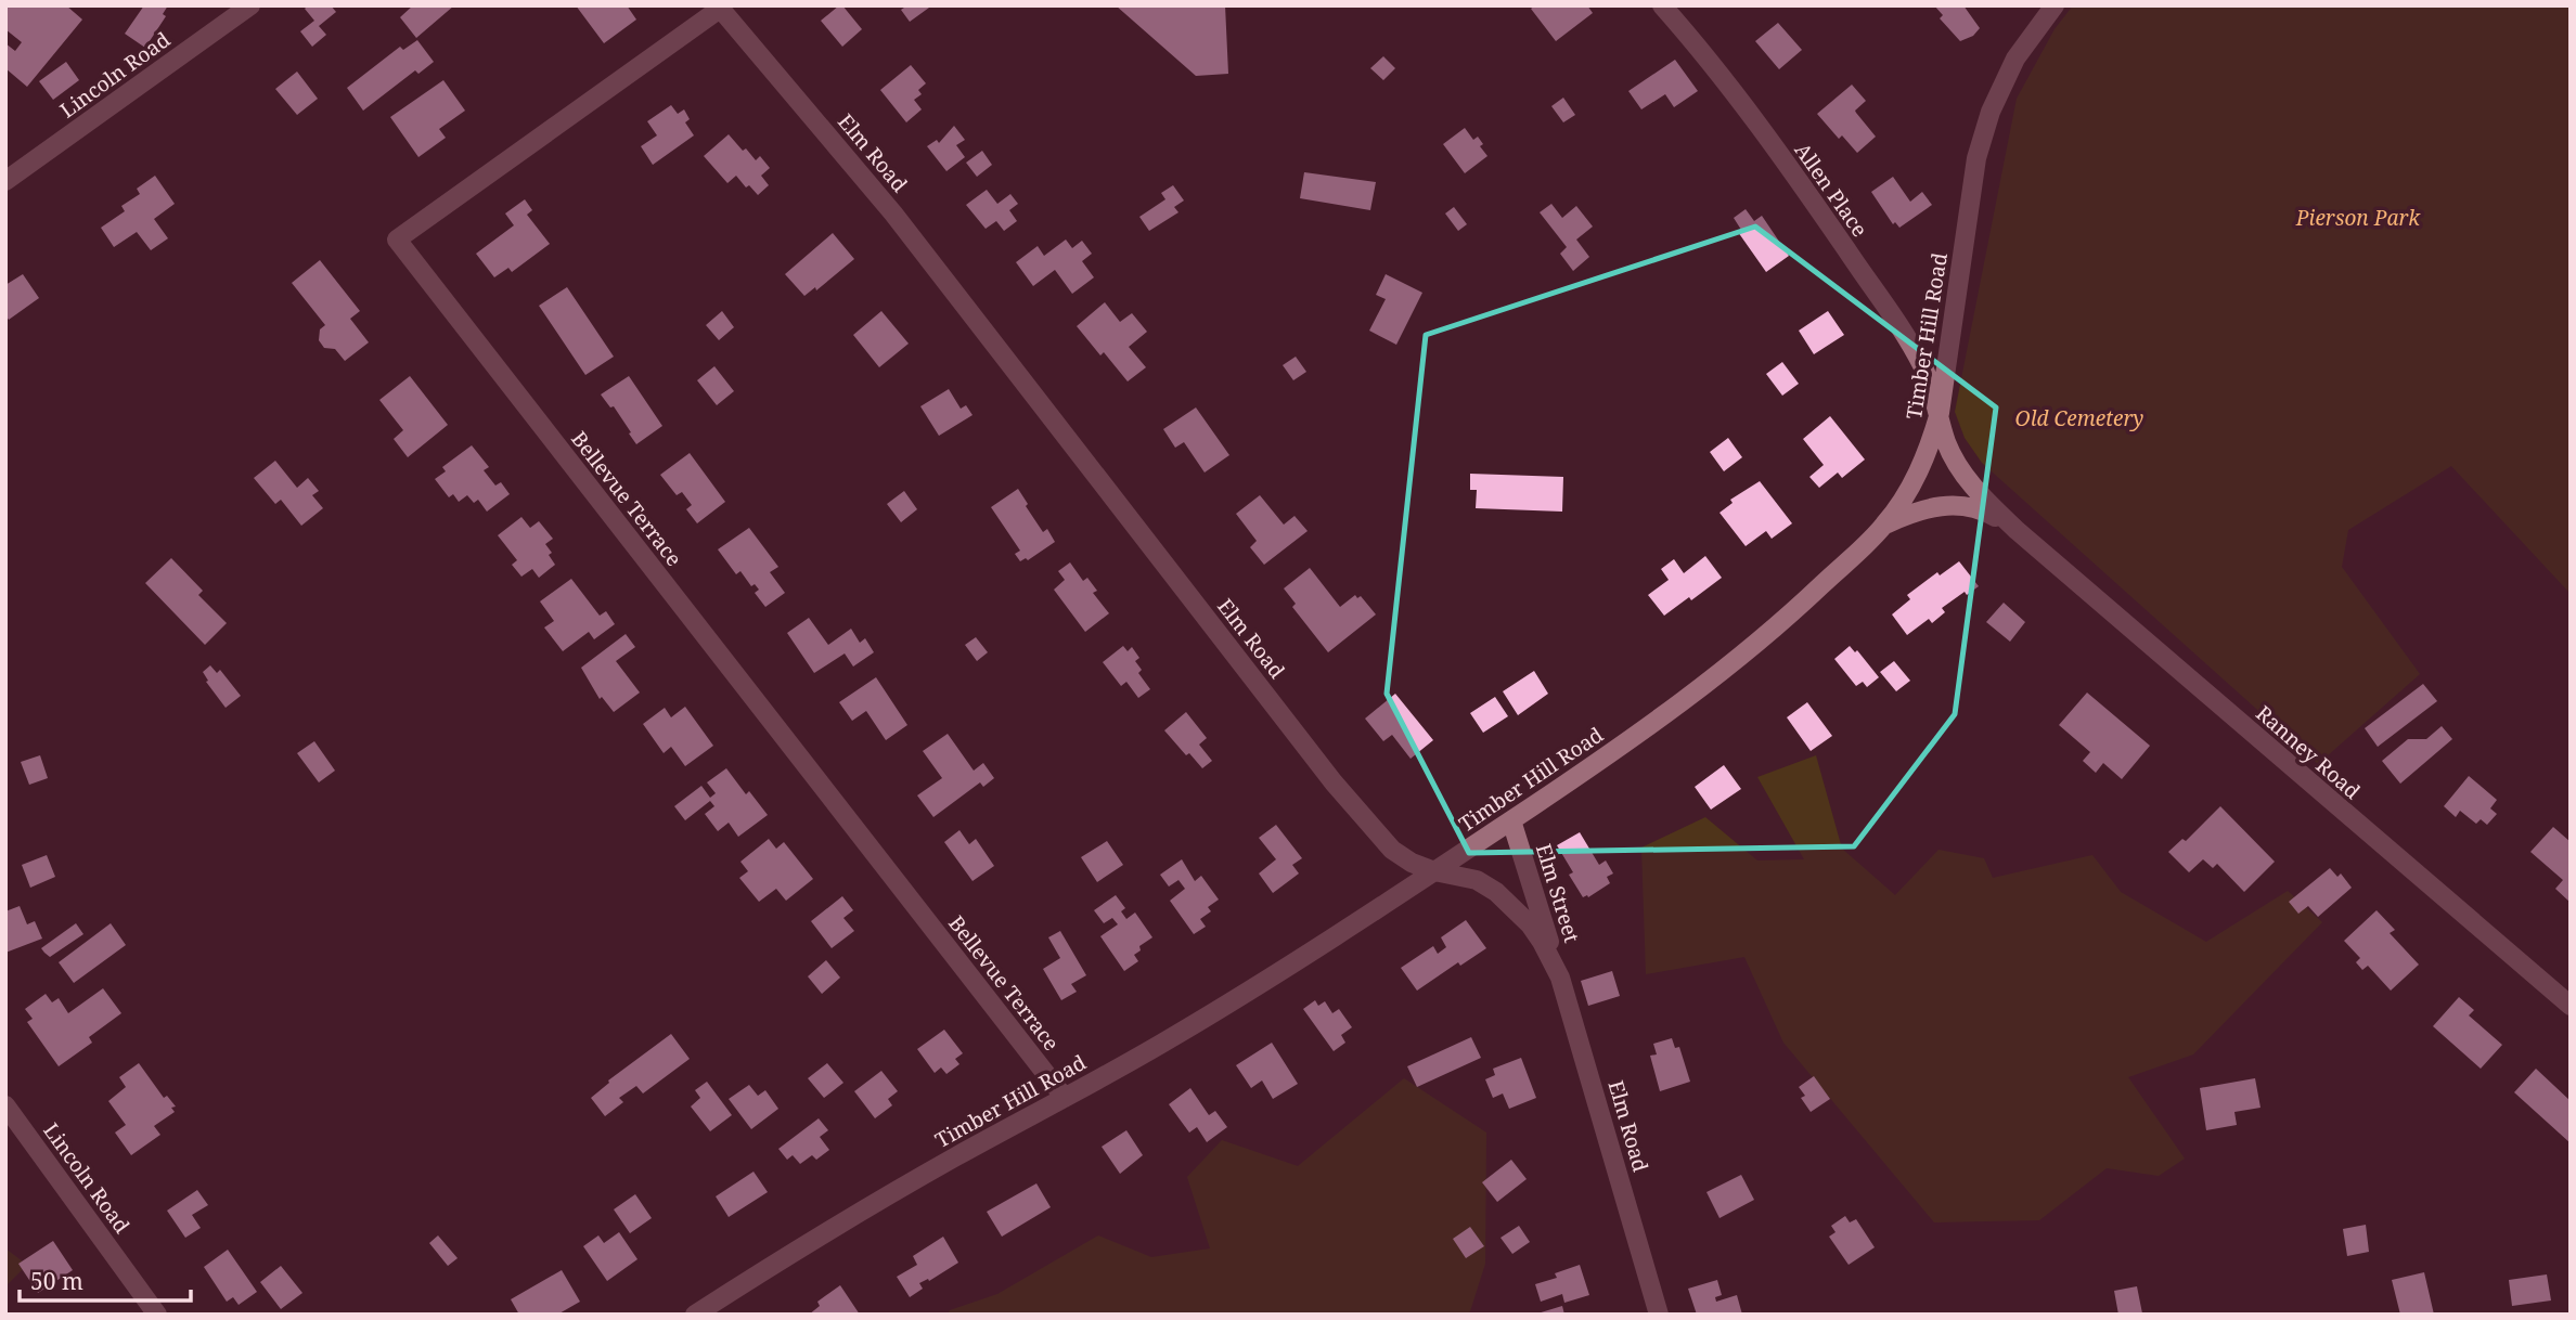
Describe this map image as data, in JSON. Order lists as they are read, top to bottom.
{
  "streets": {
    "street": [
      "Lincoln Road",
      "Elm Road",
      "Allen Place",
      "Timber Hill Road",
      "Bellevue Terrace",
      "Ranney Road",
      "Elm Street"
    ]
  },
  "crossings": [
    ["Elm Road", "Timber Hill Road"],
    ["Elm Road", "Bellevue Terrace"],
    ["Elm Road", "Elm Street"],
    ["Allen Place", "Timber Hill Road"],
    ["Allen Place", "Ranney Road"],
    ["Timber Hill Road", "Bellevue Terrace"],
    ["Timber Hill Road", "Ranney Road"],
    ["Timber Hill Road", "Elm Street"]
  ],
  "parks": ["Pierson Park", "Old Cemetery"],
  "scale_bar": "50 m"
}
